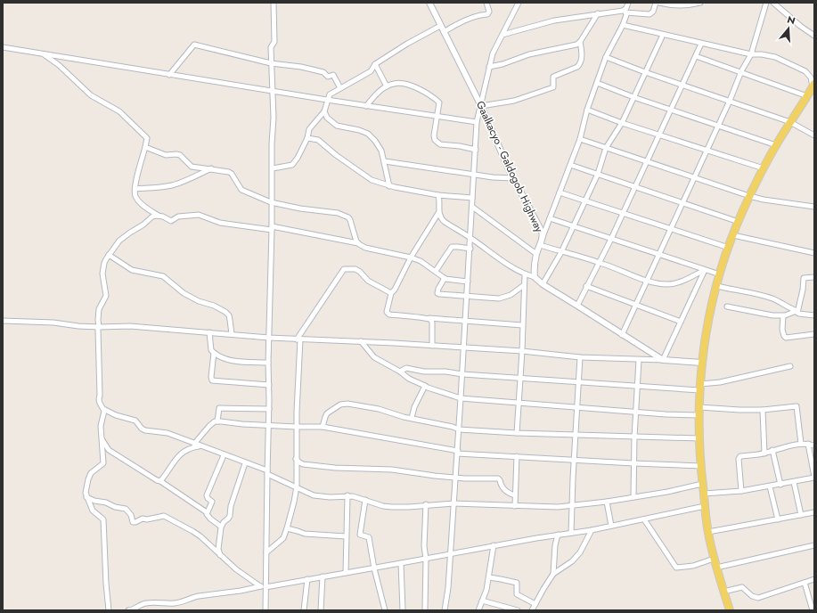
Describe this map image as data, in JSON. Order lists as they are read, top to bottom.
{
  "streets": {
    "street": ["Gaalkacyo - Galdogob Highway"]
  },
  "north": "top"
}
